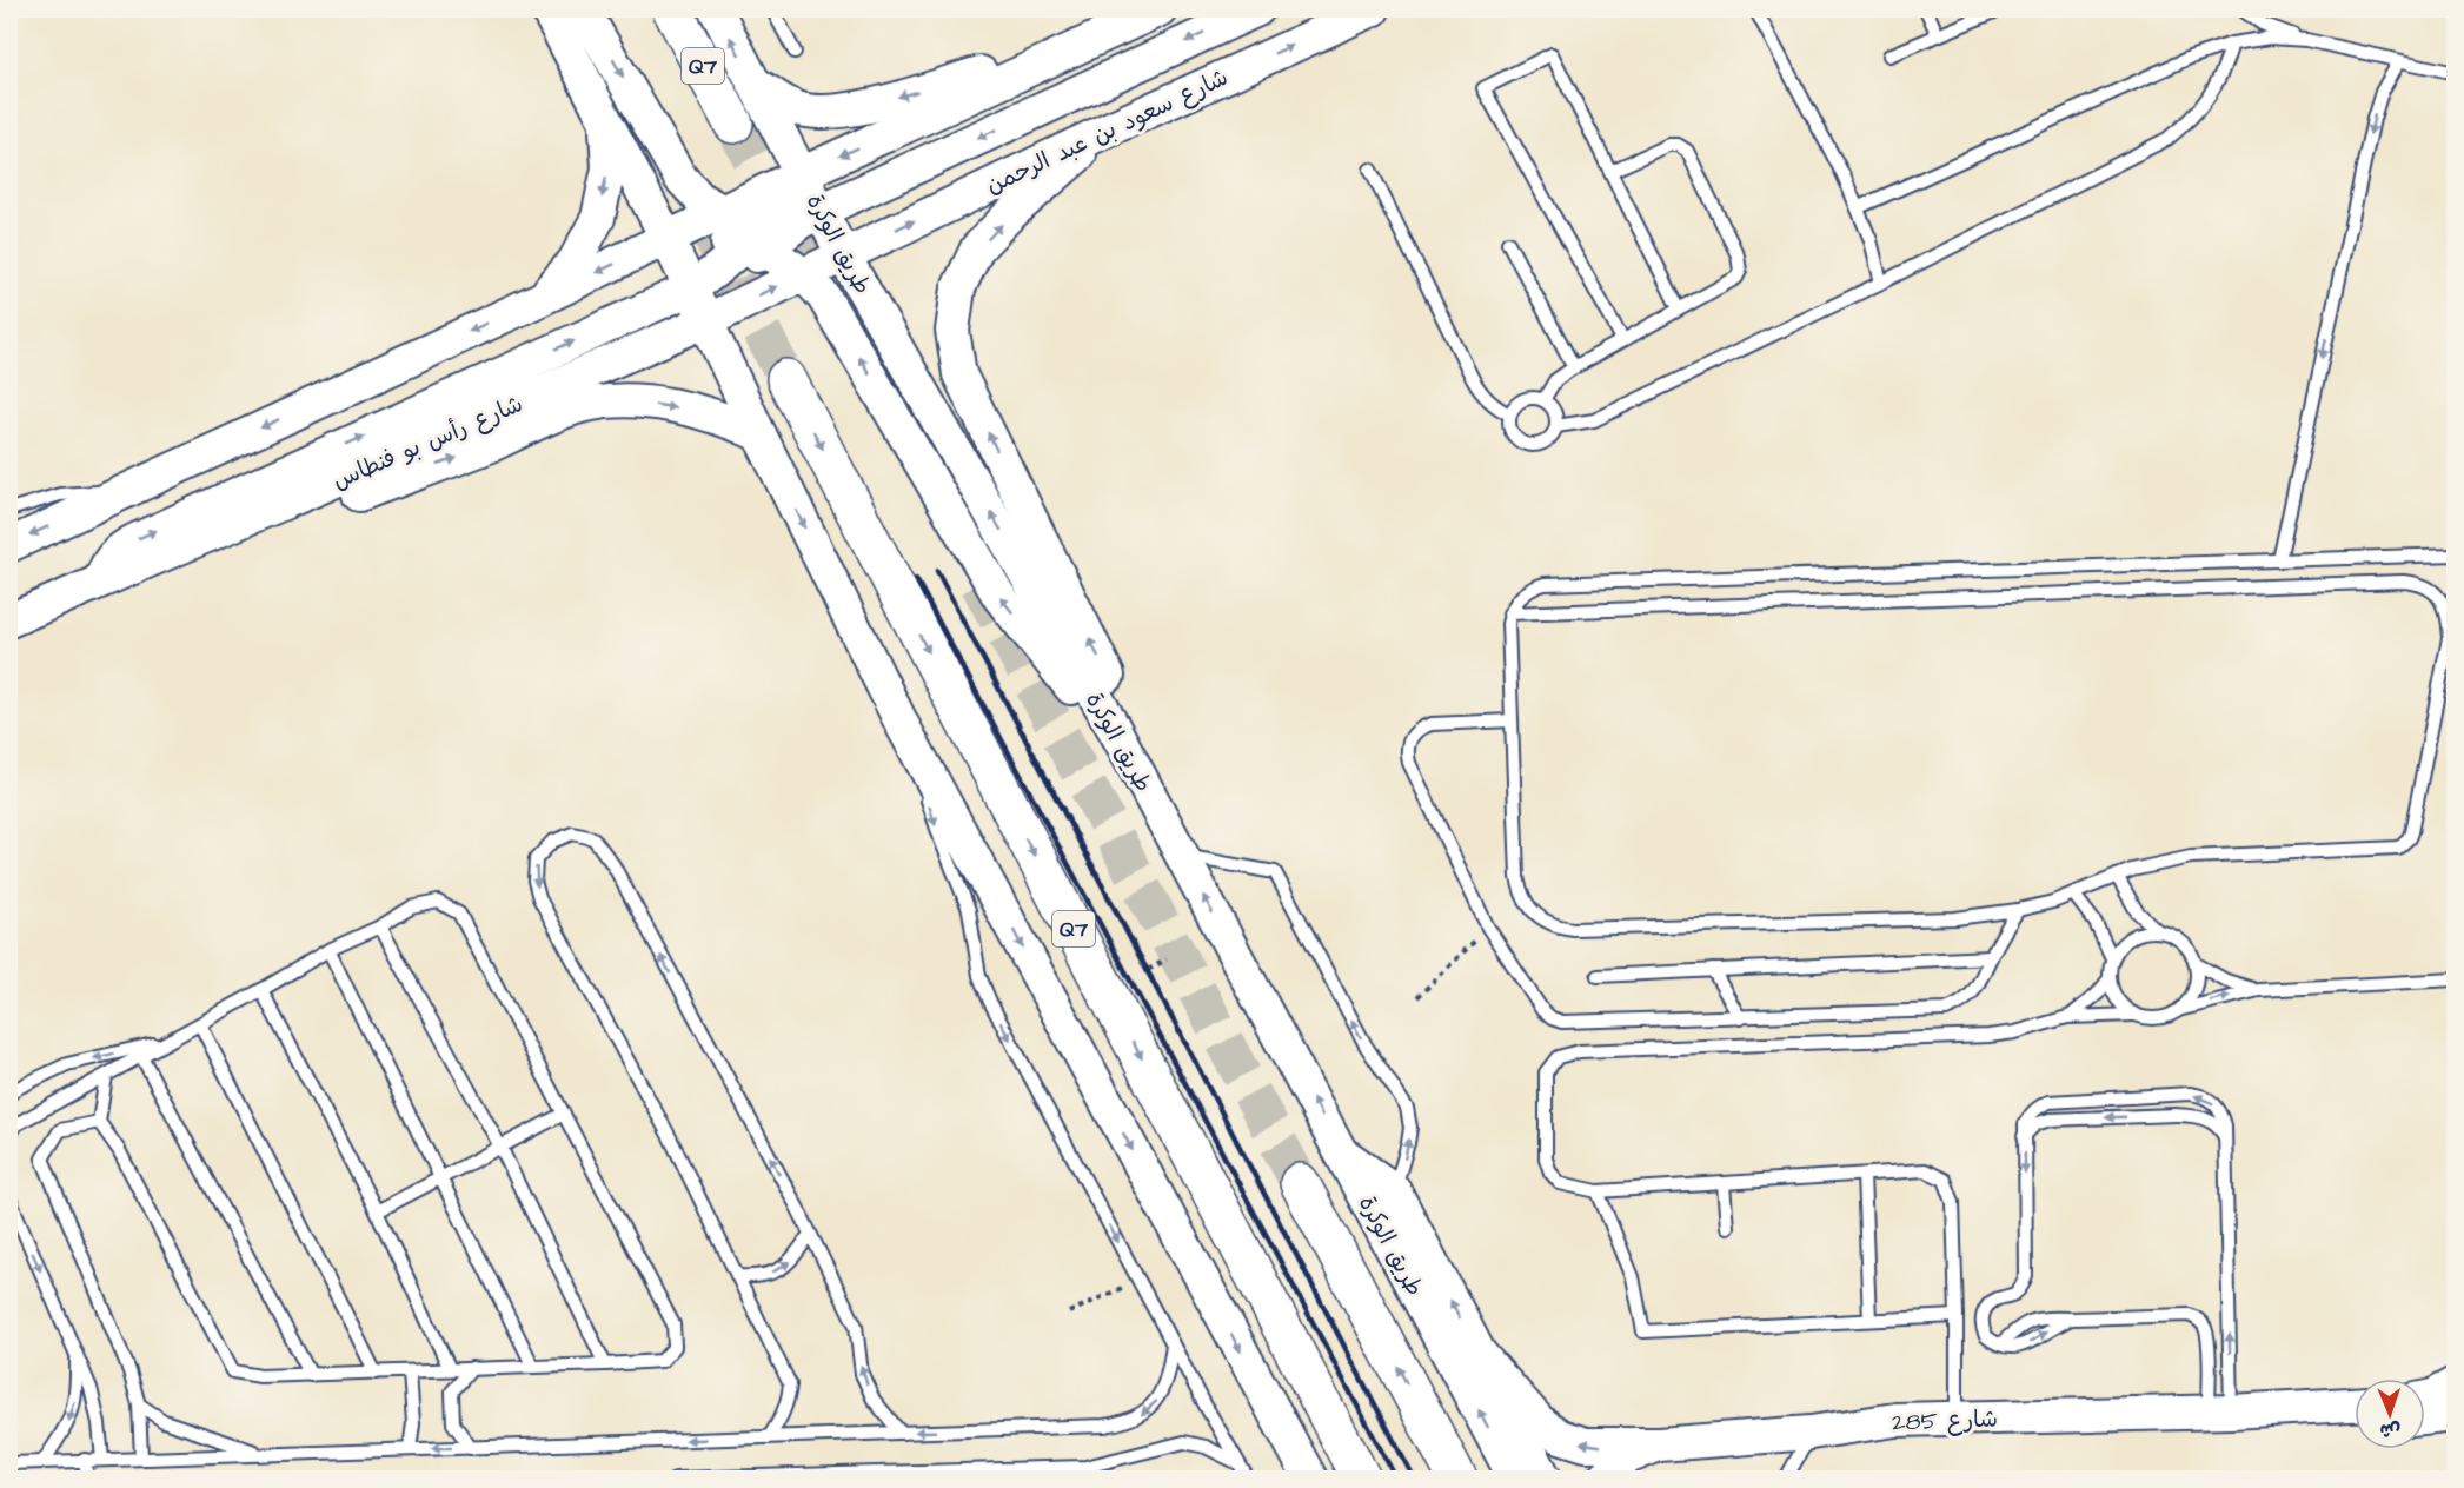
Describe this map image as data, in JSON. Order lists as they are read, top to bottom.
{
  "streets": {
    "highway": ["Q7"],
    "main road": [
      "شارع سعود بن عبد الرحمن",
      "طريق الوكرة",
      "شارع رأس بو فنطاس",
      "شارع 285"
    ]
  },
  "crossings": [
    ["شارع سعود بن عبد الرحمن", "طريق الوكرة"],
    ["شارع سعود بن عبد الرحمن", "شارع رأس بو فنطاس"],
    ["طريق الوكرة", "شارع رأس بو فنطاس"]
  ],
  "north": "bottom"
}
